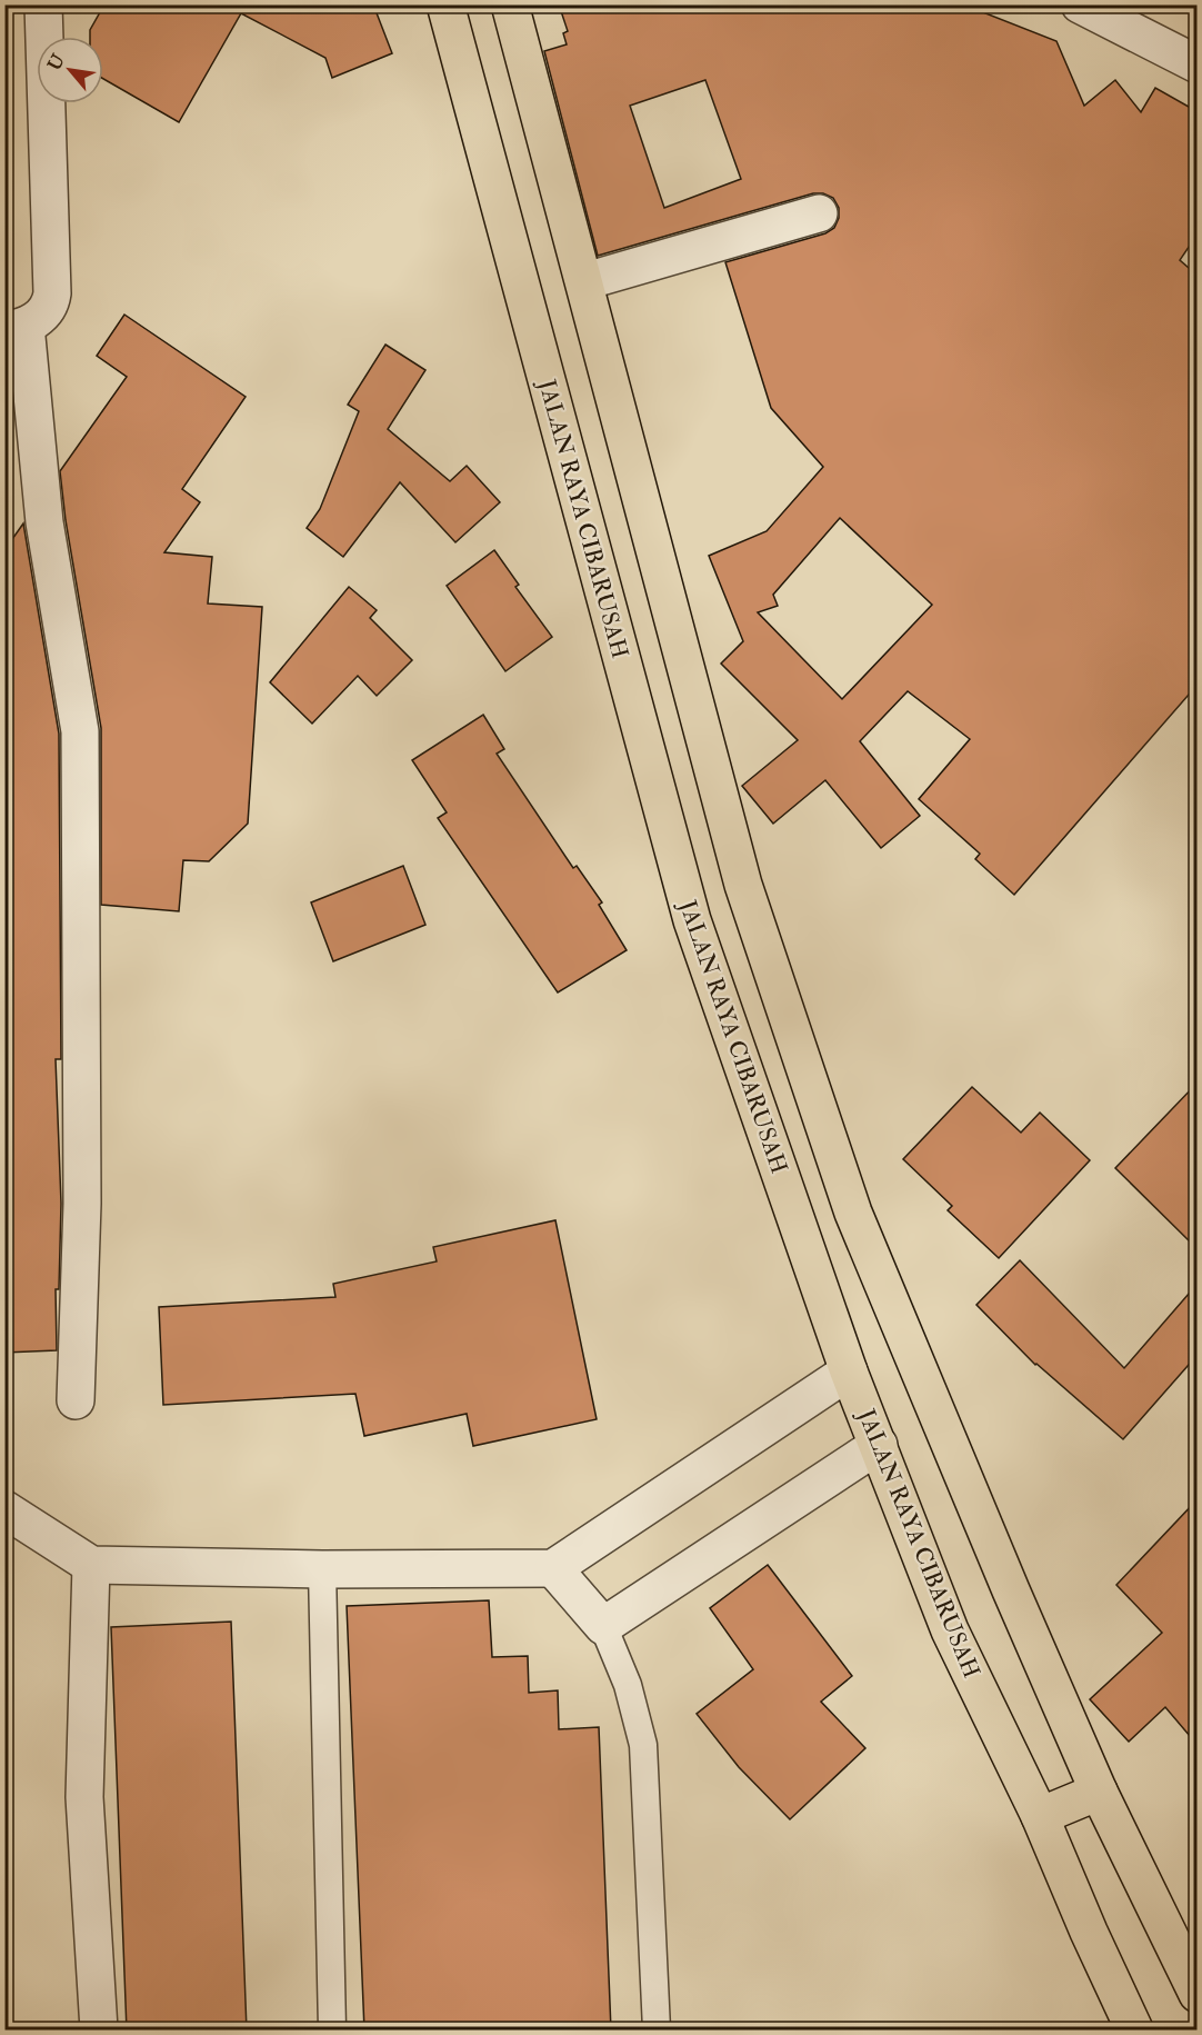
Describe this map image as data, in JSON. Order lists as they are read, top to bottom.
{
  "streets": {
    "main road": ["JALAN RAYA CIBARUSAH"]
  },
  "north": "top left"
}
